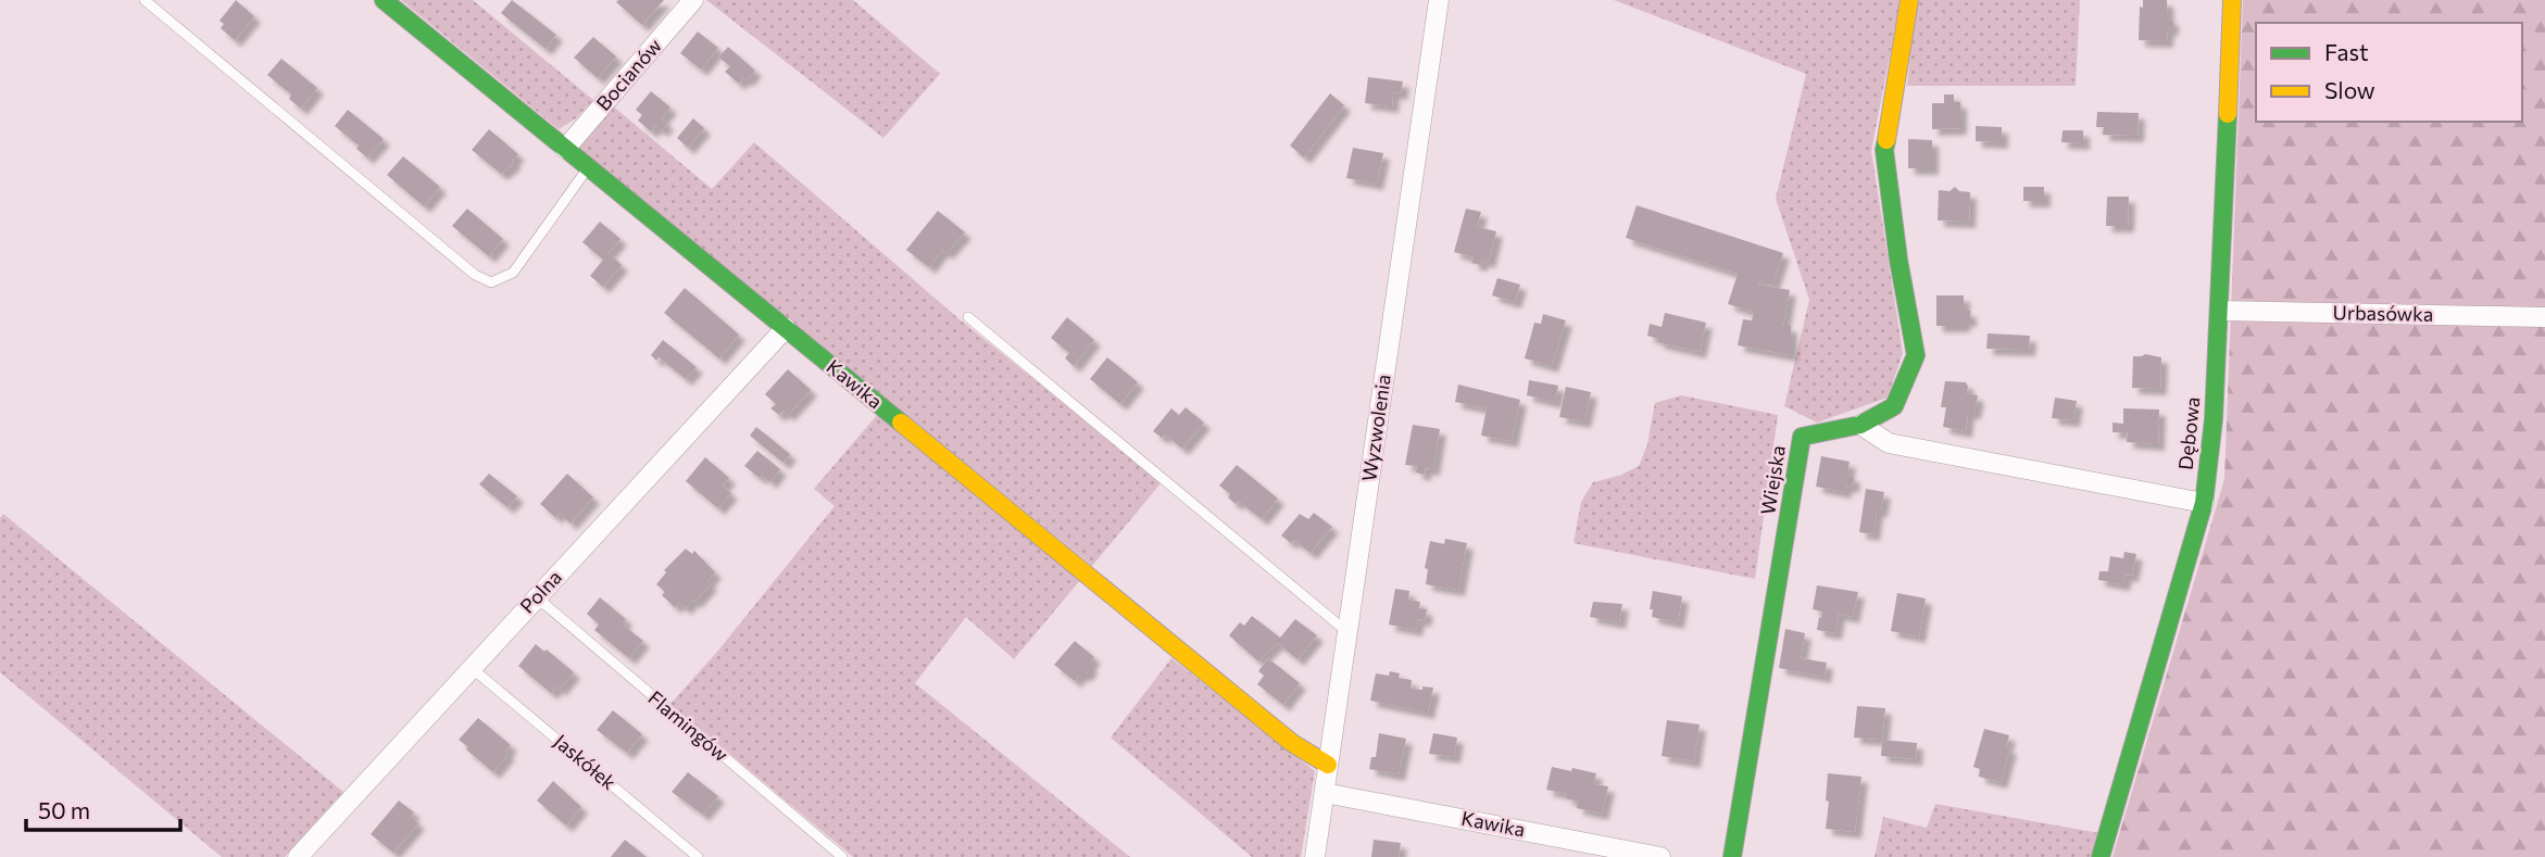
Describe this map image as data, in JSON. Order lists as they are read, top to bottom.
{
  "streets": {
    "street": [
      "Bocianów",
      "Urbasówka",
      "Kawika",
      "Wyzwolenia",
      "Dębowa",
      "Wiejska",
      "Polna"
    ],
    "lane": ["Flamingów", "Jaskółek"]
  },
  "crossings": [
    ["Bocianów", "Kawika"],
    ["Urbasówka", "Dębowa"],
    ["Kawika", "Wyzwolenia"],
    ["Kawika", "Polna"],
    ["Polna", "Flamingów"],
    ["Polna", "Jaskółek"]
  ],
  "legend": ["Fast", "Slow"],
  "scale_bar": "50 m"
}
